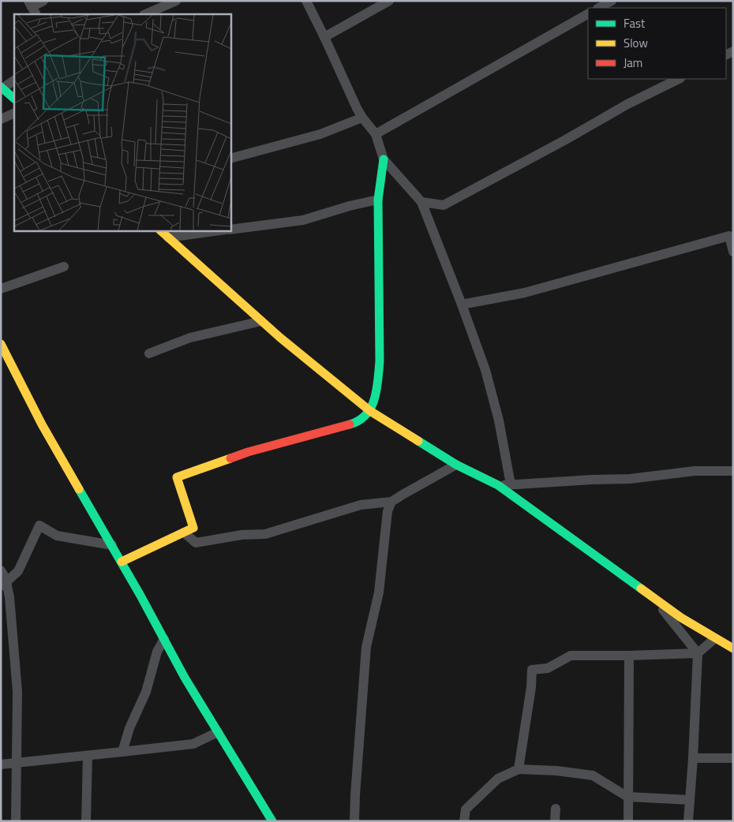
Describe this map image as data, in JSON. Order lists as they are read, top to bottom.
{
  "legend": ["Fast", "Slow", "Jam"]
}
